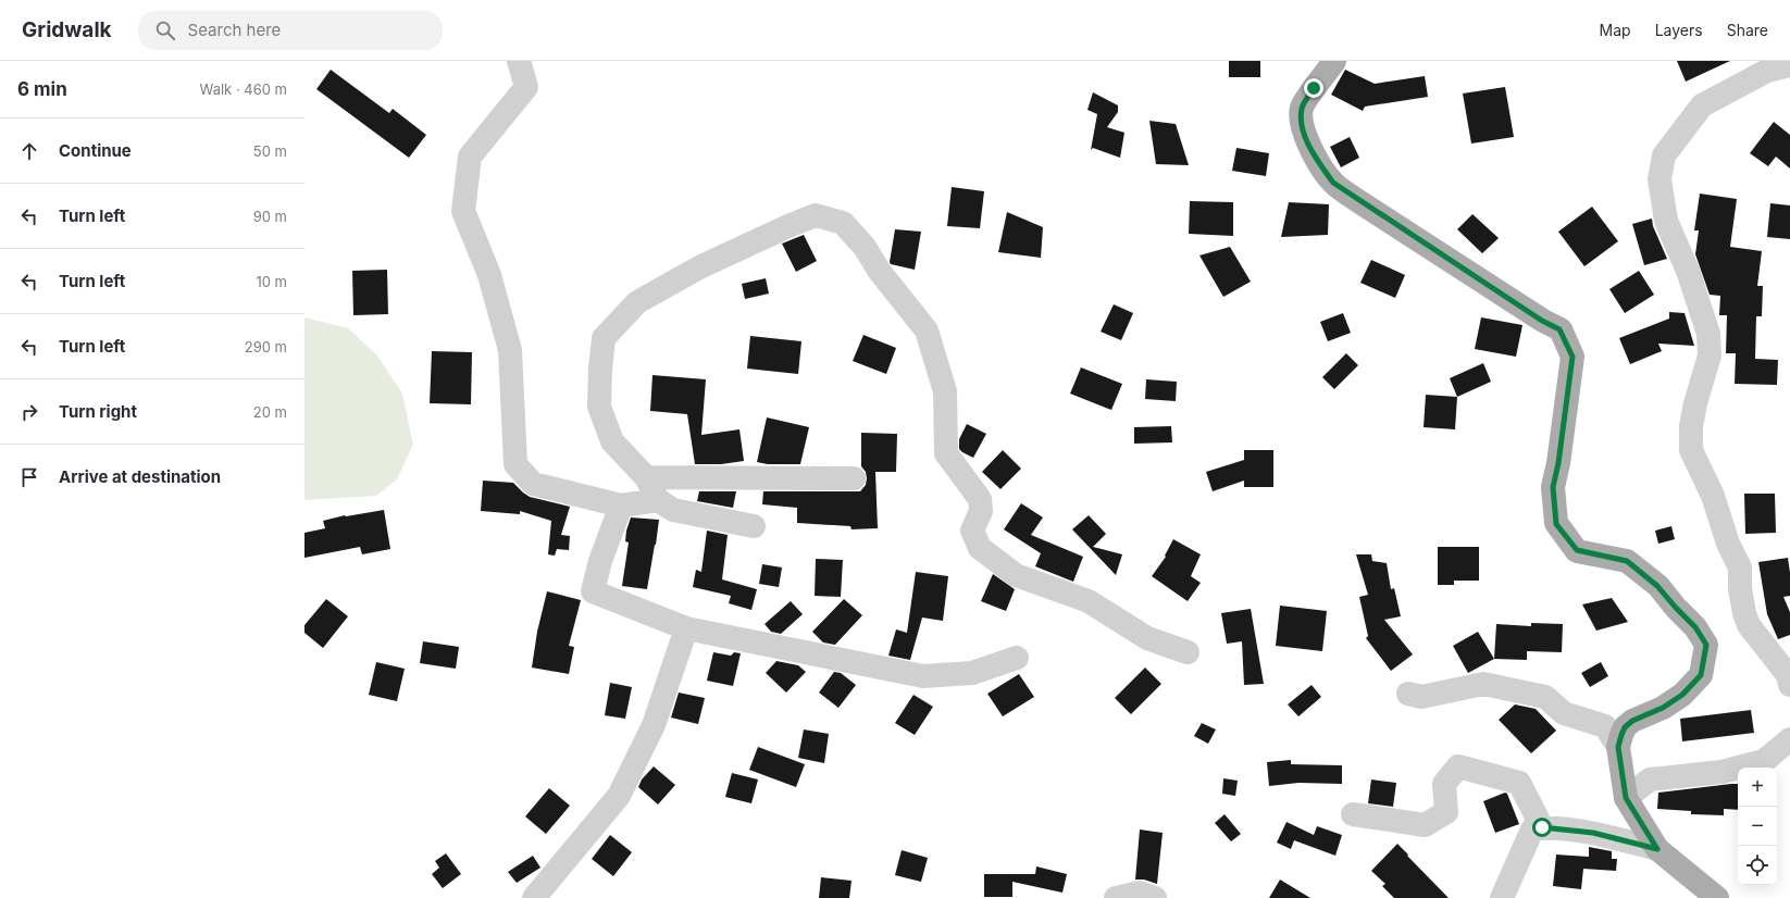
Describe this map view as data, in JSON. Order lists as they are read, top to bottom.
{
  "page": {
    "header": "Gridwalk",
    "search": "Search here",
    "nav": ["Map", "Layers", "Share"],
    "heading": ["6 min", "Walk · 460 m"],
    "list": [
      ["Continue", "50 m"],
      ["Turn left", "90 m"],
      ["Turn left", "10 m"],
      ["Turn left", "290 m"],
      ["Turn right", "20 m"],
      "Arrive at destination"
    ],
    "map_buttons": ["+", "−"]
  }
}
